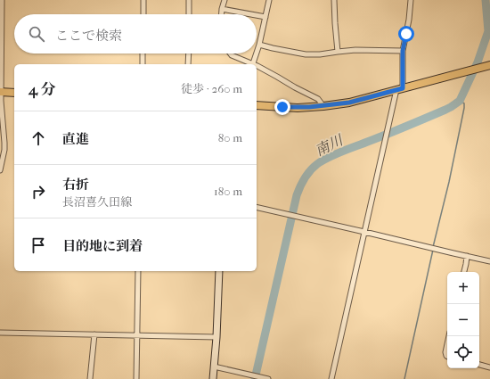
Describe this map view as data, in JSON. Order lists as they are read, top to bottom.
{
  "water": ["南川"],
  "page": {
    "search": "ここで検索",
    "heading": ["4 分", "徒歩 · 260 m"],
    "list": [
      ["直進", "80 m"],
      ["右折", "長沼喜久田線", "180 m"],
      "目的地に到着"
    ],
    "map_buttons": ["+", "−"]
  }
}
